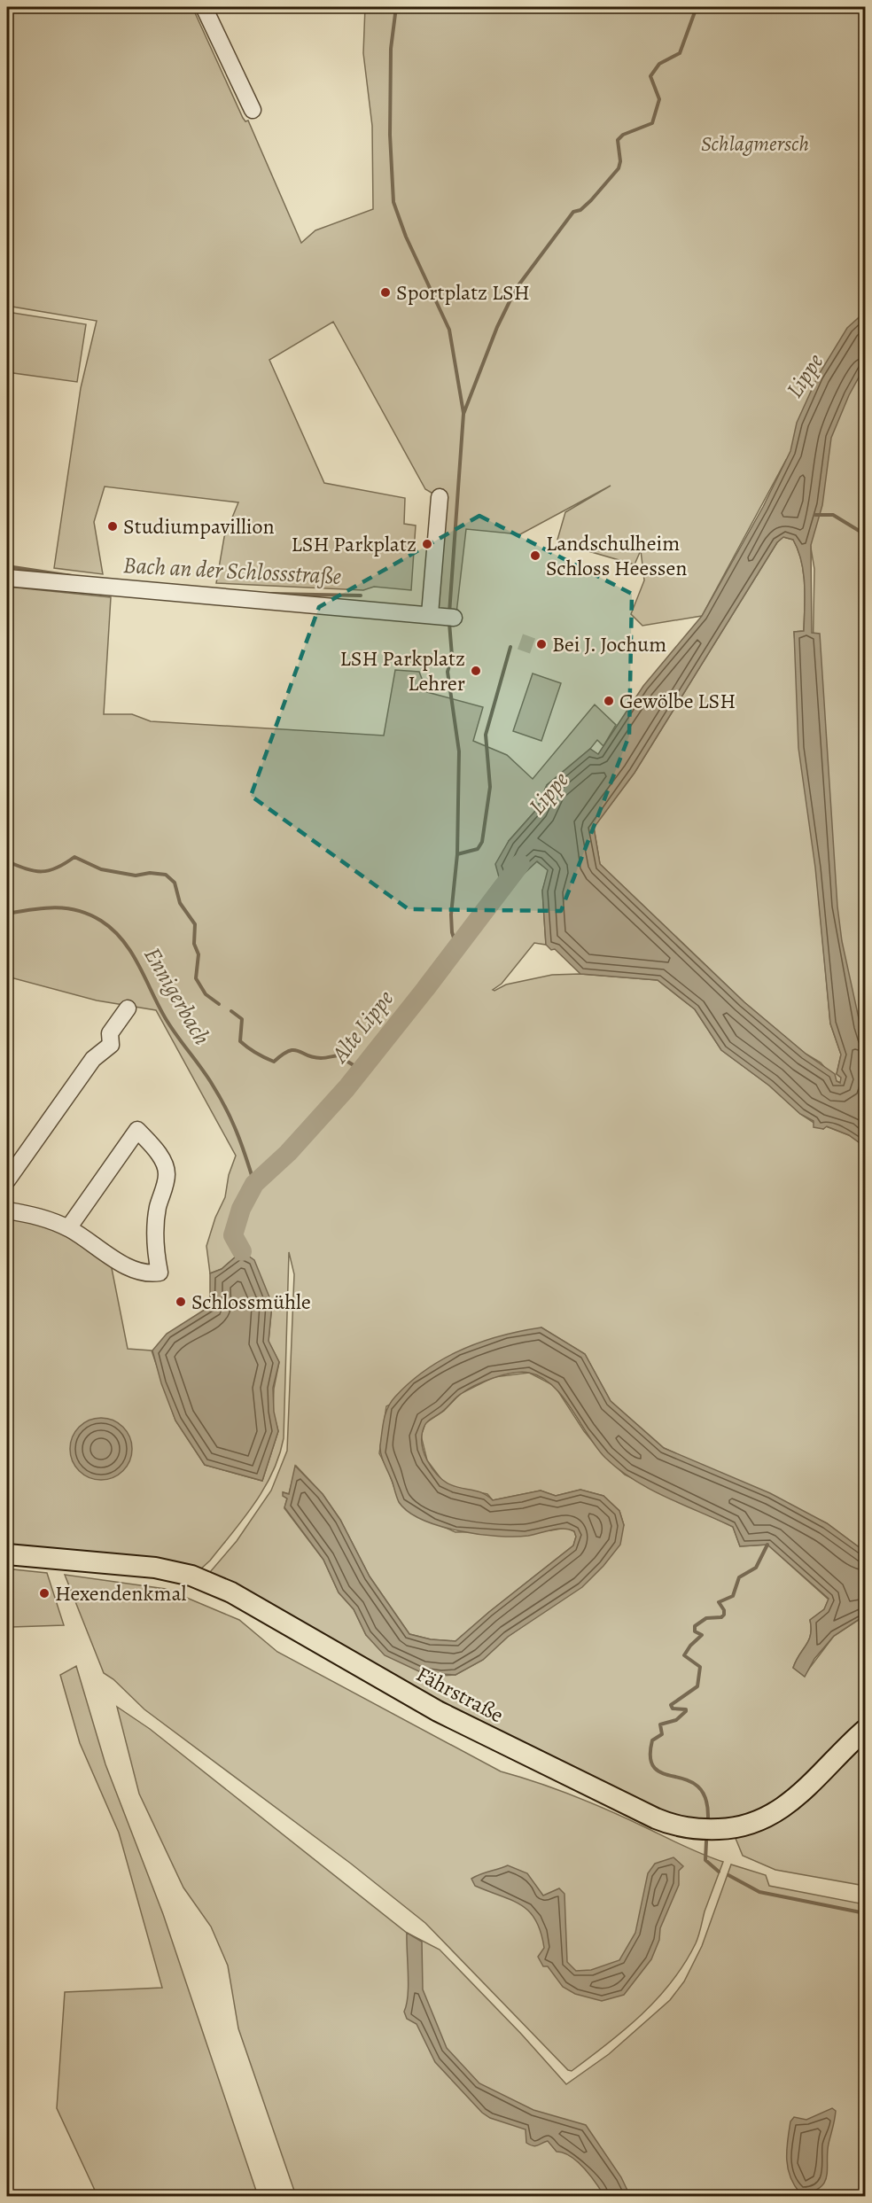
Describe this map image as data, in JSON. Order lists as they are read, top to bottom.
{
  "streets": {
    "main road": ["Fährstraße"]
  },
  "water": [
    "Lippe",
    "Bach an der Schlossstraße",
    "Ennigerbach",
    "Alte Lippe"
  ],
  "parks": ["Schlagmersch"],
  "places": [
    "Sportplatz LSH",
    "Studiumpavillion",
    "LSH Parkplatz",
    "Landschulheim Schloss Heessen",
    "Bei J. Jochum",
    "LSH Parkplatz Lehrer",
    "Gewölbe LSH",
    "Schlossmühle",
    "Hexendenkmal"
  ]
}
